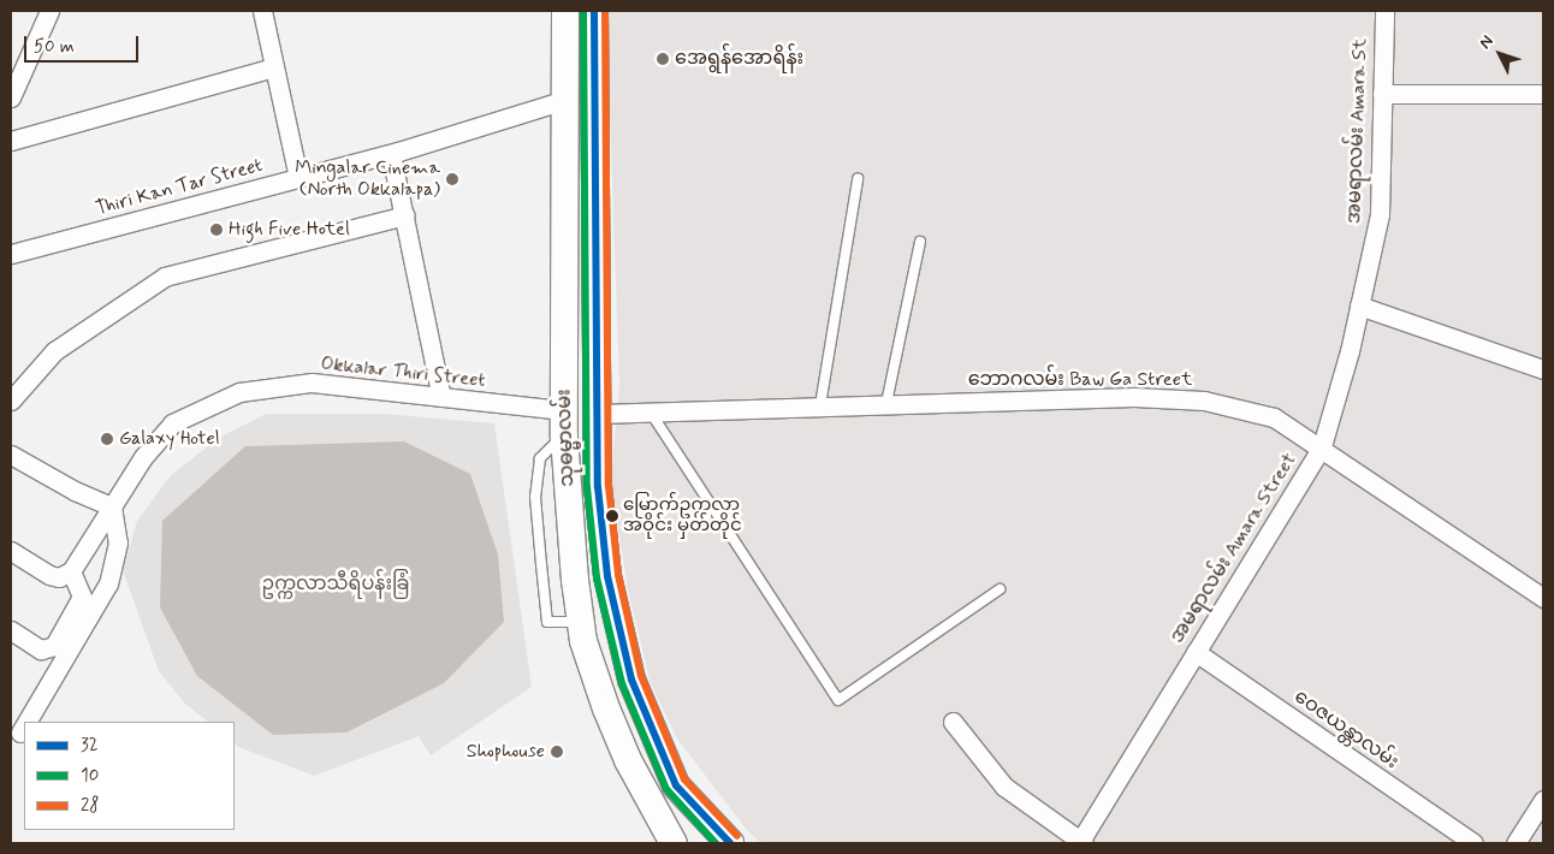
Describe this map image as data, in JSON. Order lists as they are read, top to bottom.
{
  "streets": {
    "main road": ["သုဓမ္မာလမ်း"],
    "street": [
      "အမရာလမ်း Amara St",
      "Thiri Kan Tar Street",
      "Okkalar Thiri Street",
      "ဘောဂလမ်း Baw Ga Street",
      "အမရာလမ်း Amara Street",
      "ဝေဇယန္တာလမ်း"
    ]
  },
  "crossings": [
    ["အမရာလမ်း Amara St", "အမရာလမ်း Amara Street"],
    ["Thiri Kan Tar Street", "သုဓမ္မာလမ်း"],
    ["Okkalar Thiri Street", "သုဓမ္မာလမ်း"],
    ["ဘောဂလမ်း Baw Ga Street", "သုဓမ္မာလမ်း"],
    ["ဘောဂလမ်း Baw Ga Street", "အမရာလမ်း Amara Street"],
    ["အမရာလမ်း Amara Street", "ဝေဇယန္တာလမ်း"]
  ],
  "parks": ["ဥက္ကလာသီရိပန်းခြံ"],
  "places": [
    "အေရွန်အောရိန်း",
    "Mingalar Cinema (North Okkalapa)",
    "High Five Hotel",
    "Galaxy Hotel",
    "မြောက်ဥက္ကလာ အဝိုင်း မှတ်တိုင်",
    "Shophouse"
  ],
  "lines": ["transit line 32", "transit line 10", "transit line 28"],
  "legend": ["32", "10", "28"],
  "scale_bar": "50 m",
  "north": "top left"
}
